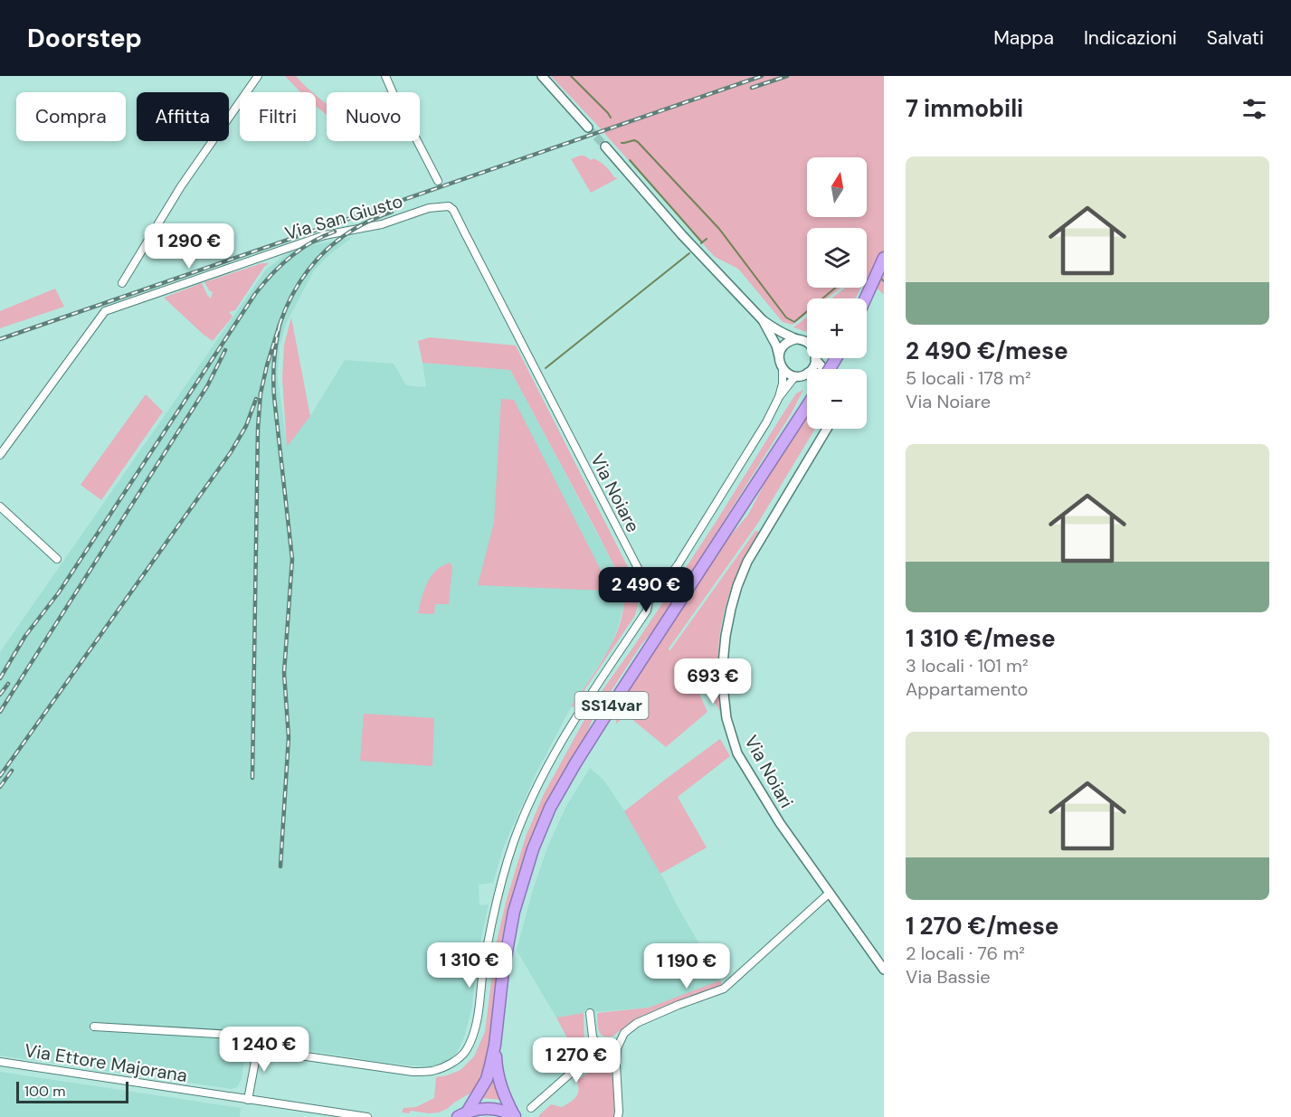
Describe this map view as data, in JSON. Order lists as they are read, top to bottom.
{
  "streets": {
    "highway": ["SS14var"],
    "street": [
      "Via San Giusto",
      "Via Noiare",
      "Via Noiari",
      "Via Ettore Majorana"
    ]
  },
  "crossings": [
    ["Via San Giusto", "Via Noiare"]
  ],
  "scale_bar": "100 m",
  "north": "top",
  "page": {
    "header": "Doorstep",
    "nav": ["Mappa", "Indicazioni", "Salvati"],
    "heading": "7 immobili",
    "chip": [
      "Compra",
      "Affitta",
      "Filtri",
      "Nuovo"
    ],
    "list": [
      {
        "name": "2 490 €/mese",
        "note": "5 locali · 178 m² · Via Noiare"
      },
      {
        "name": "1 310 €/mese",
        "note": "3 locali · 101 m² · Appartamento"
      },
      {
        "name": "1 270 €/mese",
        "note": "2 locali · 76 m² · Via Bassie"
      }
    ],
    "map_buttons": ["+", "−"],
    "price": [
      "1 290 €",
      "2 490 €",
      "693 €",
      "1 310 €",
      "1 190 €",
      "1 240 €",
      "1 270 €"
    ],
    "scale": "100 m"
  }
}
